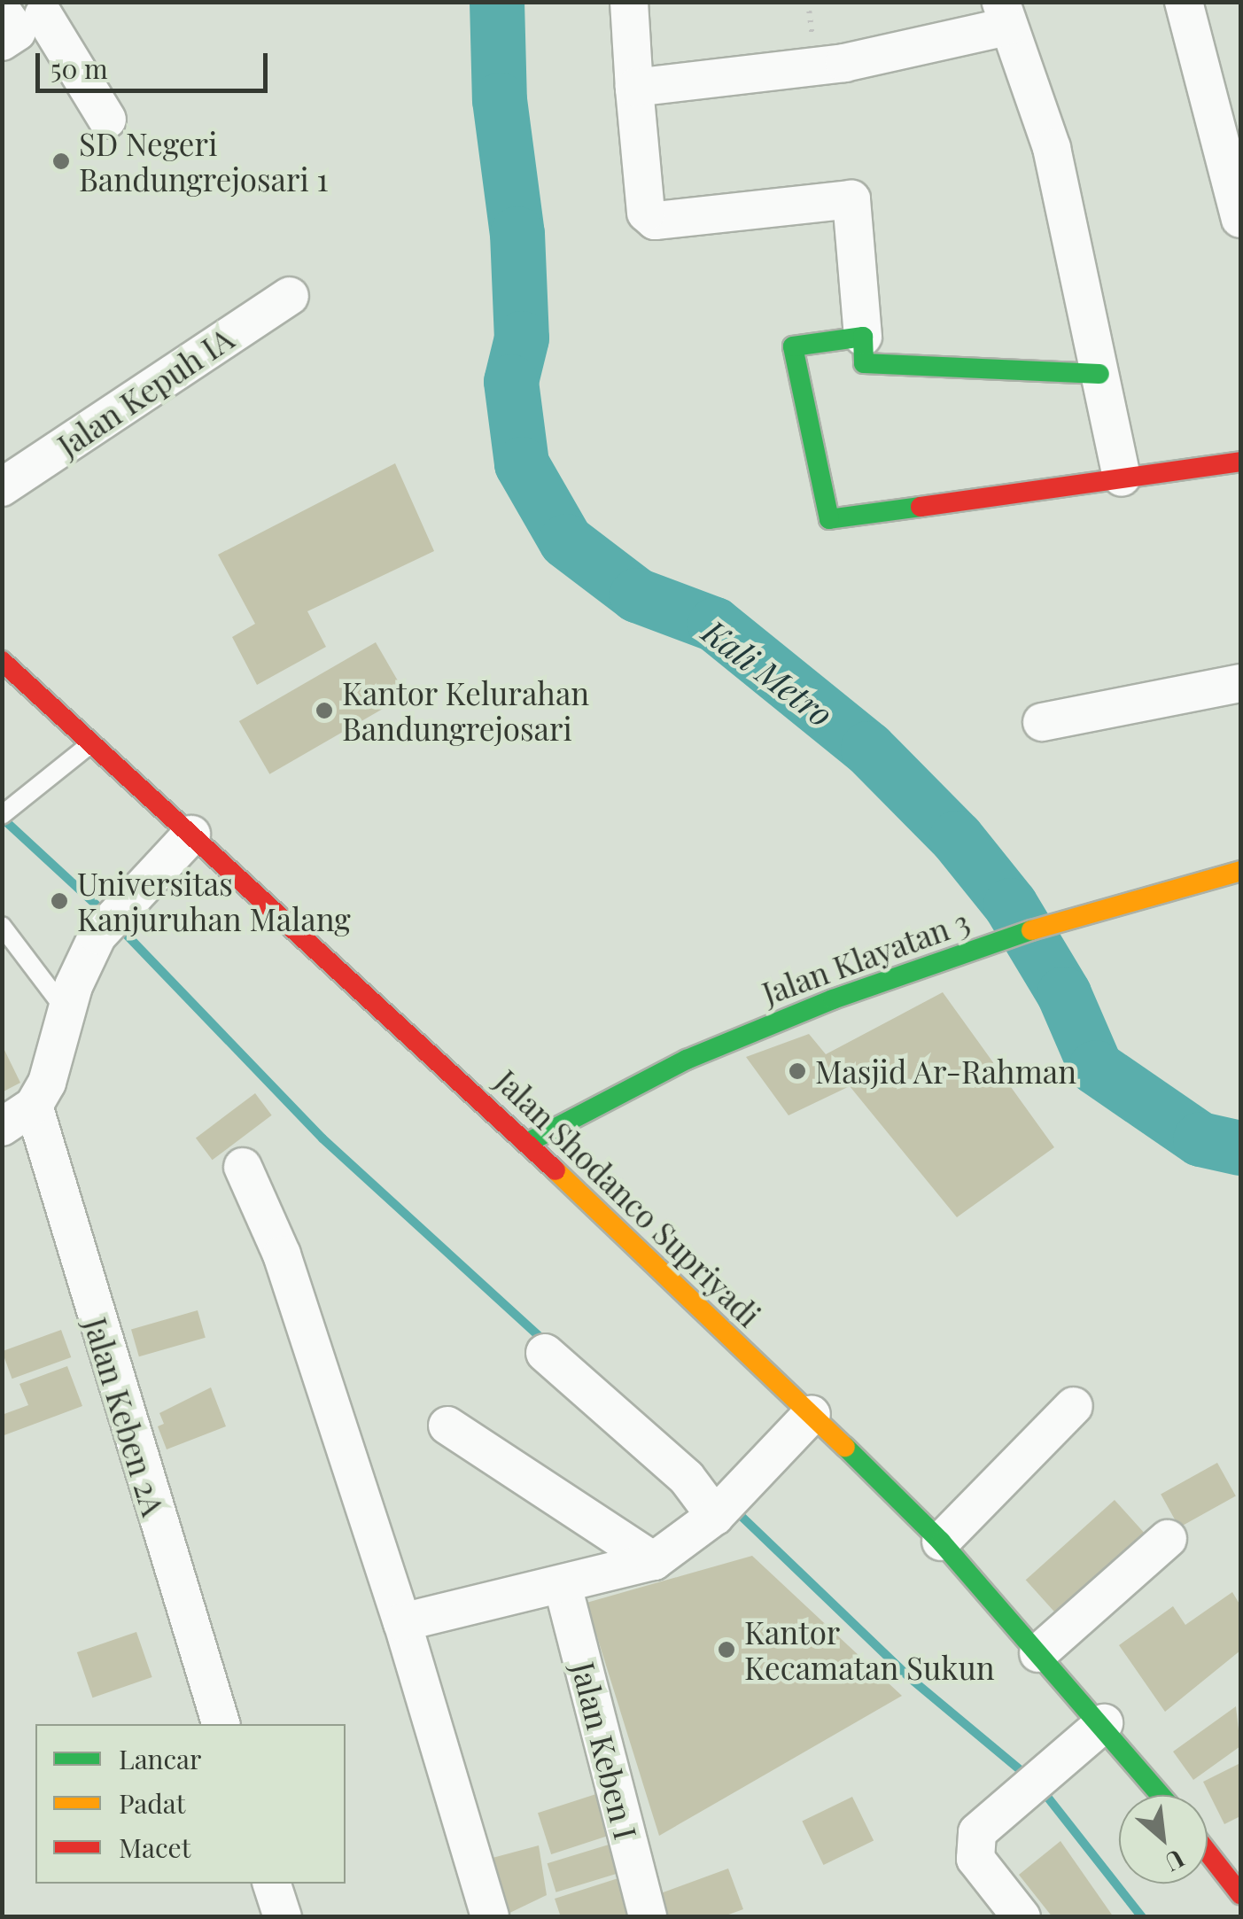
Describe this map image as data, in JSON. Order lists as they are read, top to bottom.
{
  "streets": {
    "main road": ["Jalan Klayatan 3", "Jalan Shodanco Supriyadi"],
    "street": ["Jalan Kepuh IA", "Jalan Keben 2A", "Jalan Keben I"]
  },
  "crossings": [
    ["Jalan Klayatan 3", "Jalan Shodanco Supriyadi"]
  ],
  "water": ["Kali Metro"],
  "places": [
    "SD Negeri Bandungrejosari 1",
    "Kantor Kelurahan Bandungrejosari",
    "Universitas Kanjuruhan Malang",
    "Masjid Ar-Rahman",
    "Kantor Kecamatan Sukun"
  ],
  "legend": ["Lancar", "Padat", "Macet"],
  "scale_bar": "50 m",
  "north": "bottom right"
}
